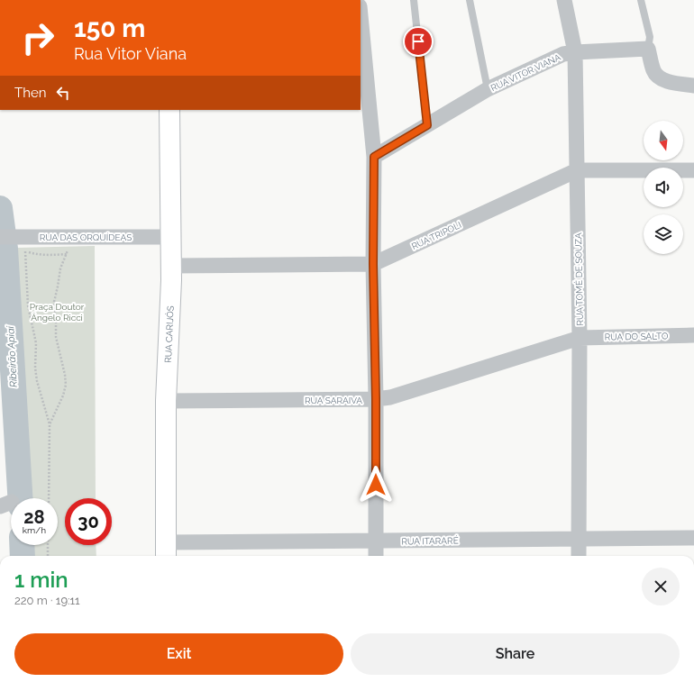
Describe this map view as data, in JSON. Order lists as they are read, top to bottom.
{
  "streets": {
    "main road": ["RUA CARIJÓS"],
    "street": [
      "RUA VITOR VIANA",
      "RUA TRIPOLI",
      "RUA DAS ORQUÍDEAS",
      "RUA TOMÉ DE SOUZA",
      "RUA DO SALTO",
      "RUA SARAIVA",
      "RUA ITARARÉ"
    ]
  },
  "crossings": [
    ["RUA VITOR VIANA", "RUA TOMÉ DE SOUZA"],
    ["RUA TRIPOLI", "RUA TOMÉ DE SOUZA"],
    ["RUA TRIPOLI", "RUA CARIJÓS"],
    ["RUA DAS ORQUÍDEAS", "RUA CARIJÓS"],
    ["RUA TOMÉ DE SOUZA", "RUA DO SALTO"],
    ["RUA TOMÉ DE SOUZA", "RUA SARAIVA"],
    ["RUA TOMÉ DE SOUZA", "RUA ITARARÉ"],
    ["RUA CARIJÓS", "RUA SARAIVA"],
    ["RUA CARIJÓS", "RUA ITARARÉ"],
    ["RUA DO SALTO", "RUA SARAIVA"]
  ],
  "water": ["Ribeirão Apiaí"],
  "parks": ["Praça Doutor Ângelo Ricci"],
  "north": "bottom",
  "page": {
    "turn": ["150 m", "Rua Vitor Viana"],
    "then": "Then",
    "speed": "28 km/h",
    "limit": "30",
    "heading": ["1 min", "220 m · 19:11"],
    "buttons": ["Exit", "Share"]
  }
}
